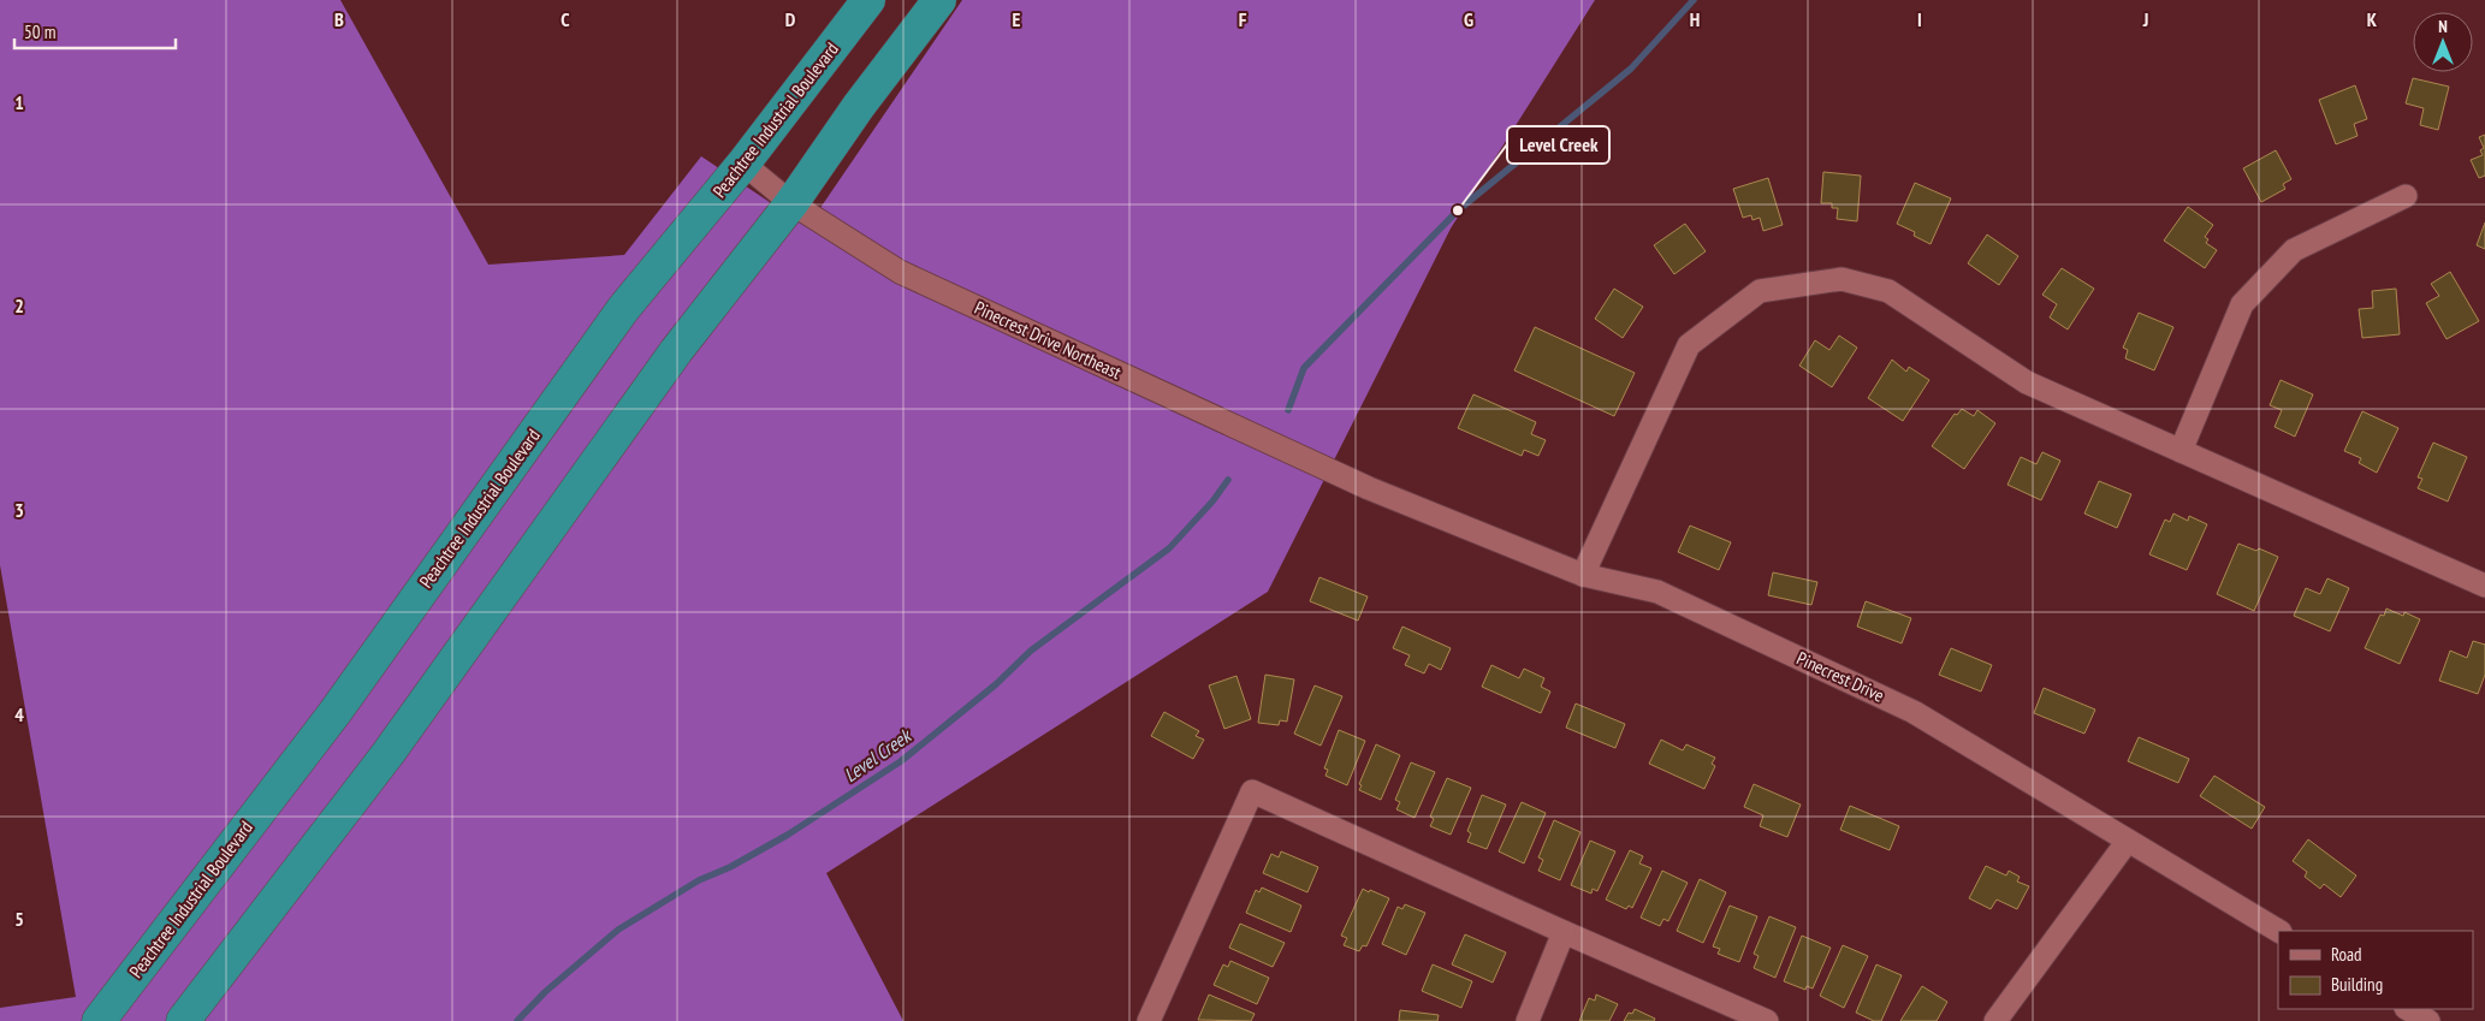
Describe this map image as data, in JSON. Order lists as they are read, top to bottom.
{
  "streets": {
    "highway": ["Peachtree Industrial Boulevard"],
    "street": ["Pinecrest Drive Northeast", "Pinecrest Drive"]
  },
  "crossings": [
    ["Peachtree Industrial Boulevard", "Pinecrest Drive Northeast"],
    ["Pinecrest Drive Northeast", "Pinecrest Drive"]
  ],
  "water": ["Level Creek"],
  "places": ["Level Creek"],
  "legend": ["Road", "Building"],
  "scale_bar": "50 m",
  "north": "top",
  "grid": {
    "columns": [
      "B",
      "C",
      "D",
      "E",
      "F",
      "G",
      "H",
      "I",
      "J",
      "K"
    ],
    "rows": [
      "1",
      "2",
      "3",
      "4",
      "5"
    ]
  }
}
